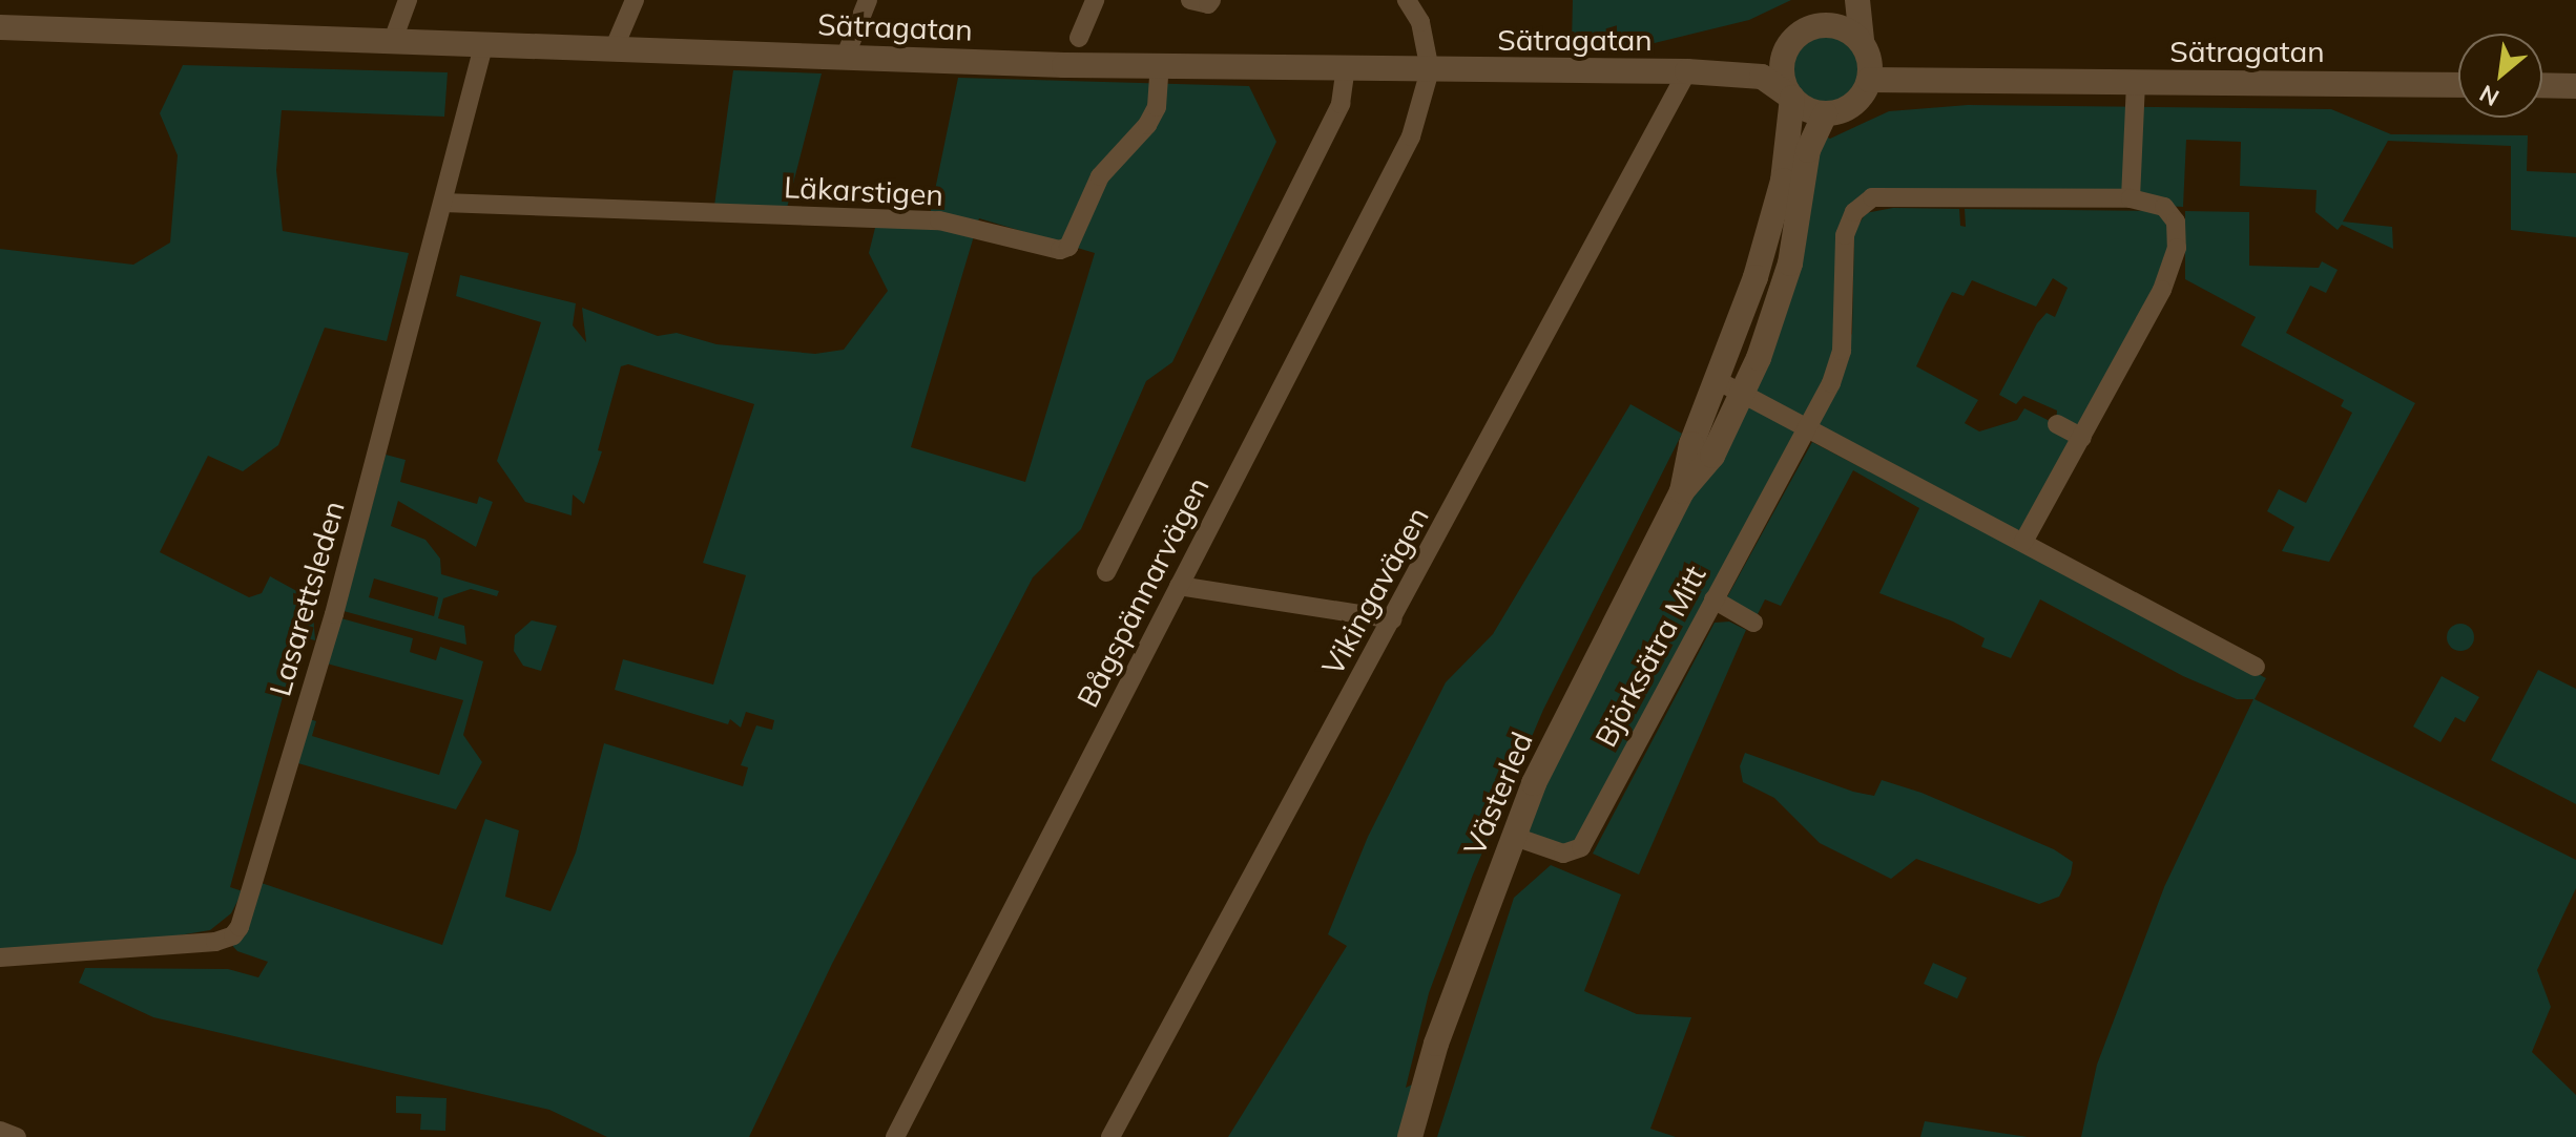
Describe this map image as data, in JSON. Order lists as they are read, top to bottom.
{
  "streets": {
    "street": [
      "Sätragatan",
      "Läkarstigen",
      "Vikingavägen",
      "Bågspännarvägen",
      "Lasarettsleden",
      "Björksätra Mitt",
      "Västerled"
    ]
  },
  "crossings": [
    ["Sätragatan", "Läkarstigen"],
    ["Sätragatan", "Vikingavägen"],
    ["Sätragatan", "Bågspännarvägen"],
    ["Sätragatan", "Lasarettsleden"],
    ["Sätragatan", "Västerled"],
    ["Läkarstigen", "Lasarettsleden"],
    ["Björksätra Mitt", "Västerled"]
  ],
  "north": "bottom left"
}
